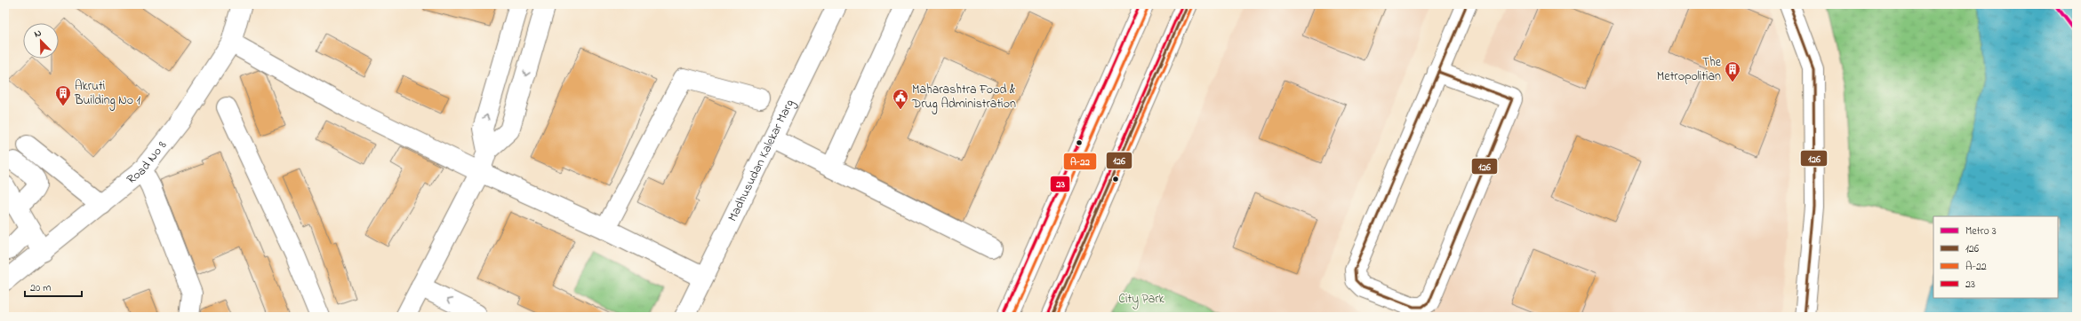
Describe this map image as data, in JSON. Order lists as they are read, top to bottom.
{
  "streets": {
    "street": ["Madhusudan Kalekar Marg", "Road No 8"]
  },
  "parks": ["City Park"],
  "places": {
    "building": ["The Metropolitian", "Akruti Building No 1"],
    "public building": ["Maharashtra Food & Drug Administration"]
  },
  "lines": [
    "metro line 3",
    "transit line 126",
    "transit line 23",
    "transit line A-22"
  ],
  "legend": [
    "Metro 3",
    "126",
    "A-22",
    "23"
  ],
  "scale_bar": "20 m",
  "north": "top left"
}
